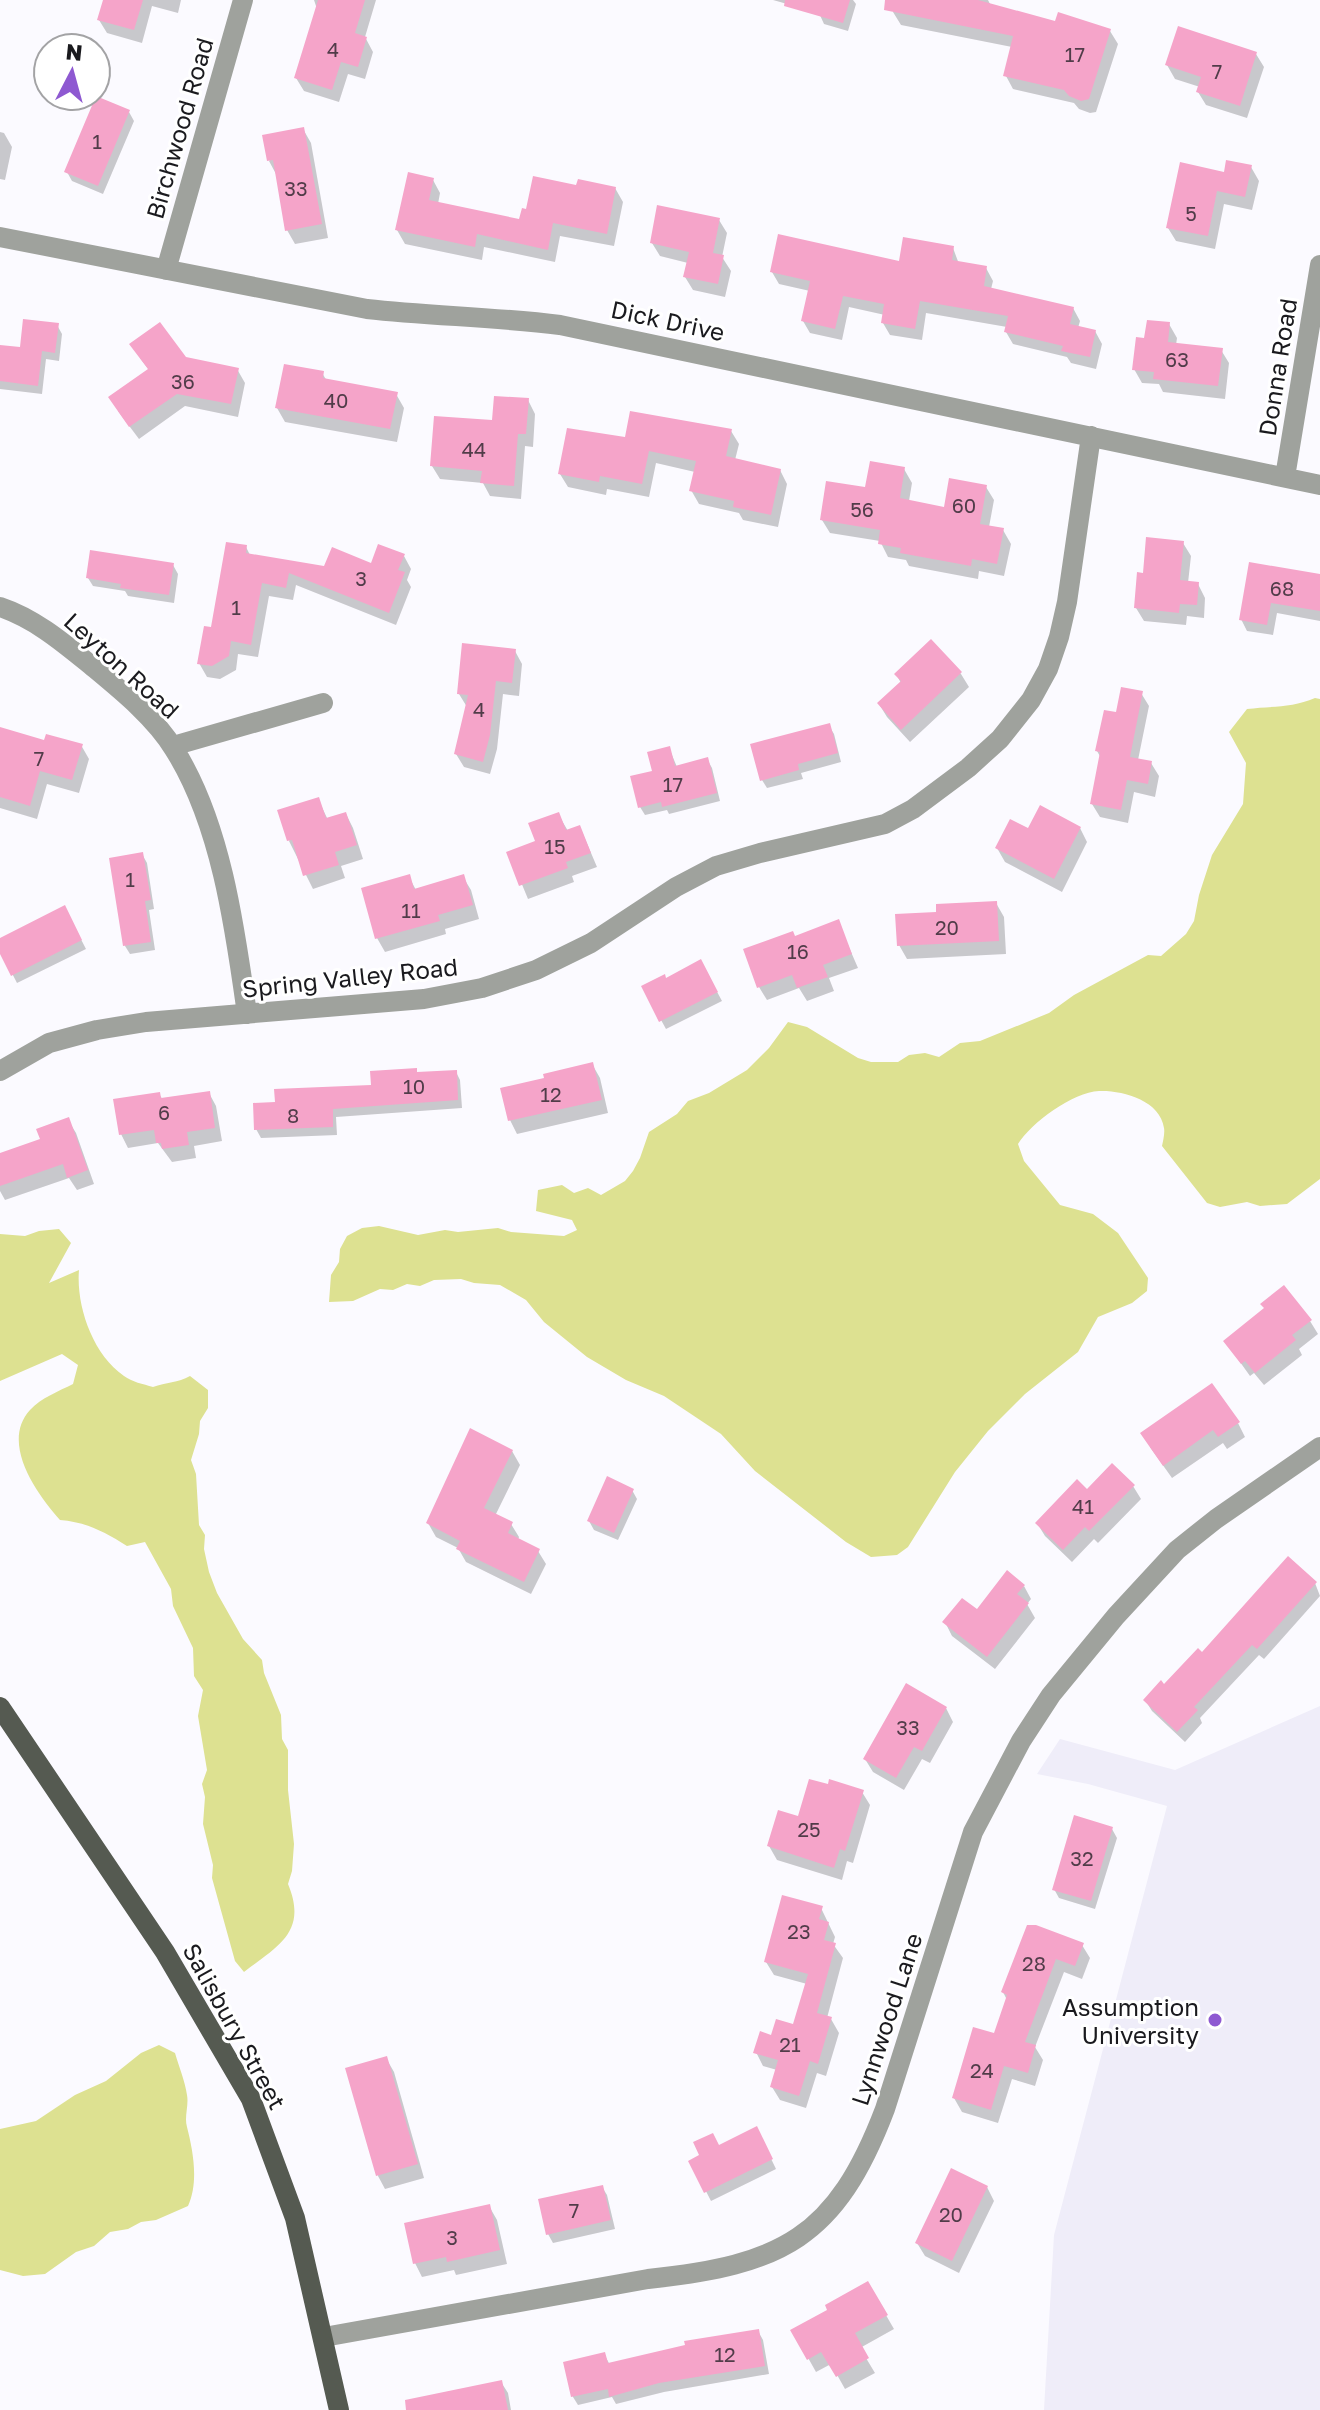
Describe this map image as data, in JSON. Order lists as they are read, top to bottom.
{
  "streets": {
    "main road": ["Salisbury Street"],
    "street": [
      "Birchwood Road",
      "Dick Drive",
      "Donna Road",
      "Leyton Road",
      "Spring Valley Road",
      "Lynnwood Lane"
    ]
  },
  "crossings": [
    ["Birchwood Road", "Dick Drive"],
    ["Dick Drive", "Donna Road"],
    ["Dick Drive", "Spring Valley Road"],
    ["Leyton Road", "Spring Valley Road"],
    ["Lynnwood Lane", "Salisbury Street"]
  ],
  "places": ["Assumption University"],
  "house_numbers": [
    "4",
    "17",
    "7",
    "1",
    "33",
    "5",
    "63",
    "36",
    "40",
    "44",
    "60",
    "56",
    "3",
    "68",
    "1",
    "4",
    "7",
    "17",
    "15",
    "1",
    "11",
    "20",
    "16",
    "10",
    "12",
    "6",
    "8",
    "41",
    "33",
    "25",
    "32",
    "23",
    "28",
    "21",
    "24",
    "7",
    "20",
    "3",
    "12"
  ],
  "north": "top"
}
